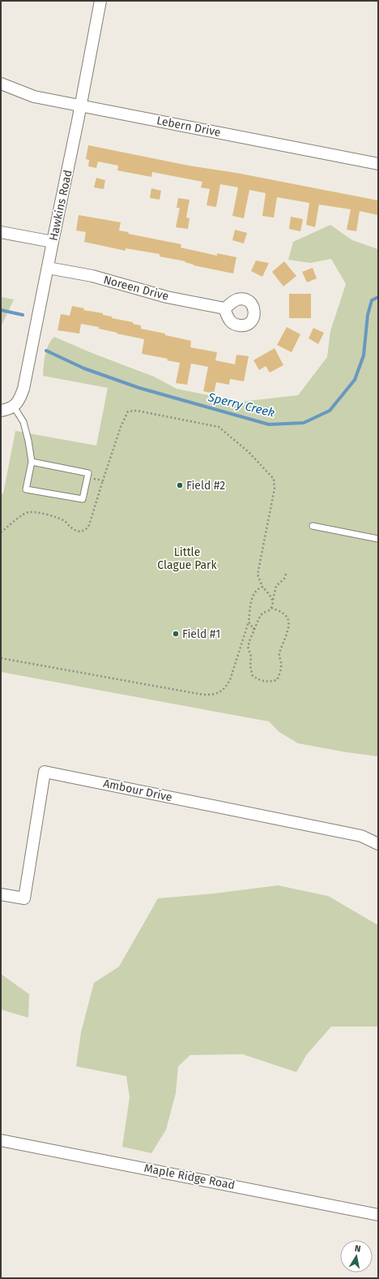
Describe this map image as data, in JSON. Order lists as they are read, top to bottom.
{
  "streets": {
    "street": [
      "Lebern Drive",
      "Hawkins Road",
      "Noreen Drive",
      "Ambour Drive",
      "Maple Ridge Road"
    ]
  },
  "crossings": [
    ["Lebern Drive", "Hawkins Road"],
    ["Hawkins Road", "Noreen Drive"]
  ],
  "water": ["Sperry Creek"],
  "parks": ["Little Clague Park"],
  "places": ["Field #2", "Field #1"],
  "north": "top"
}
